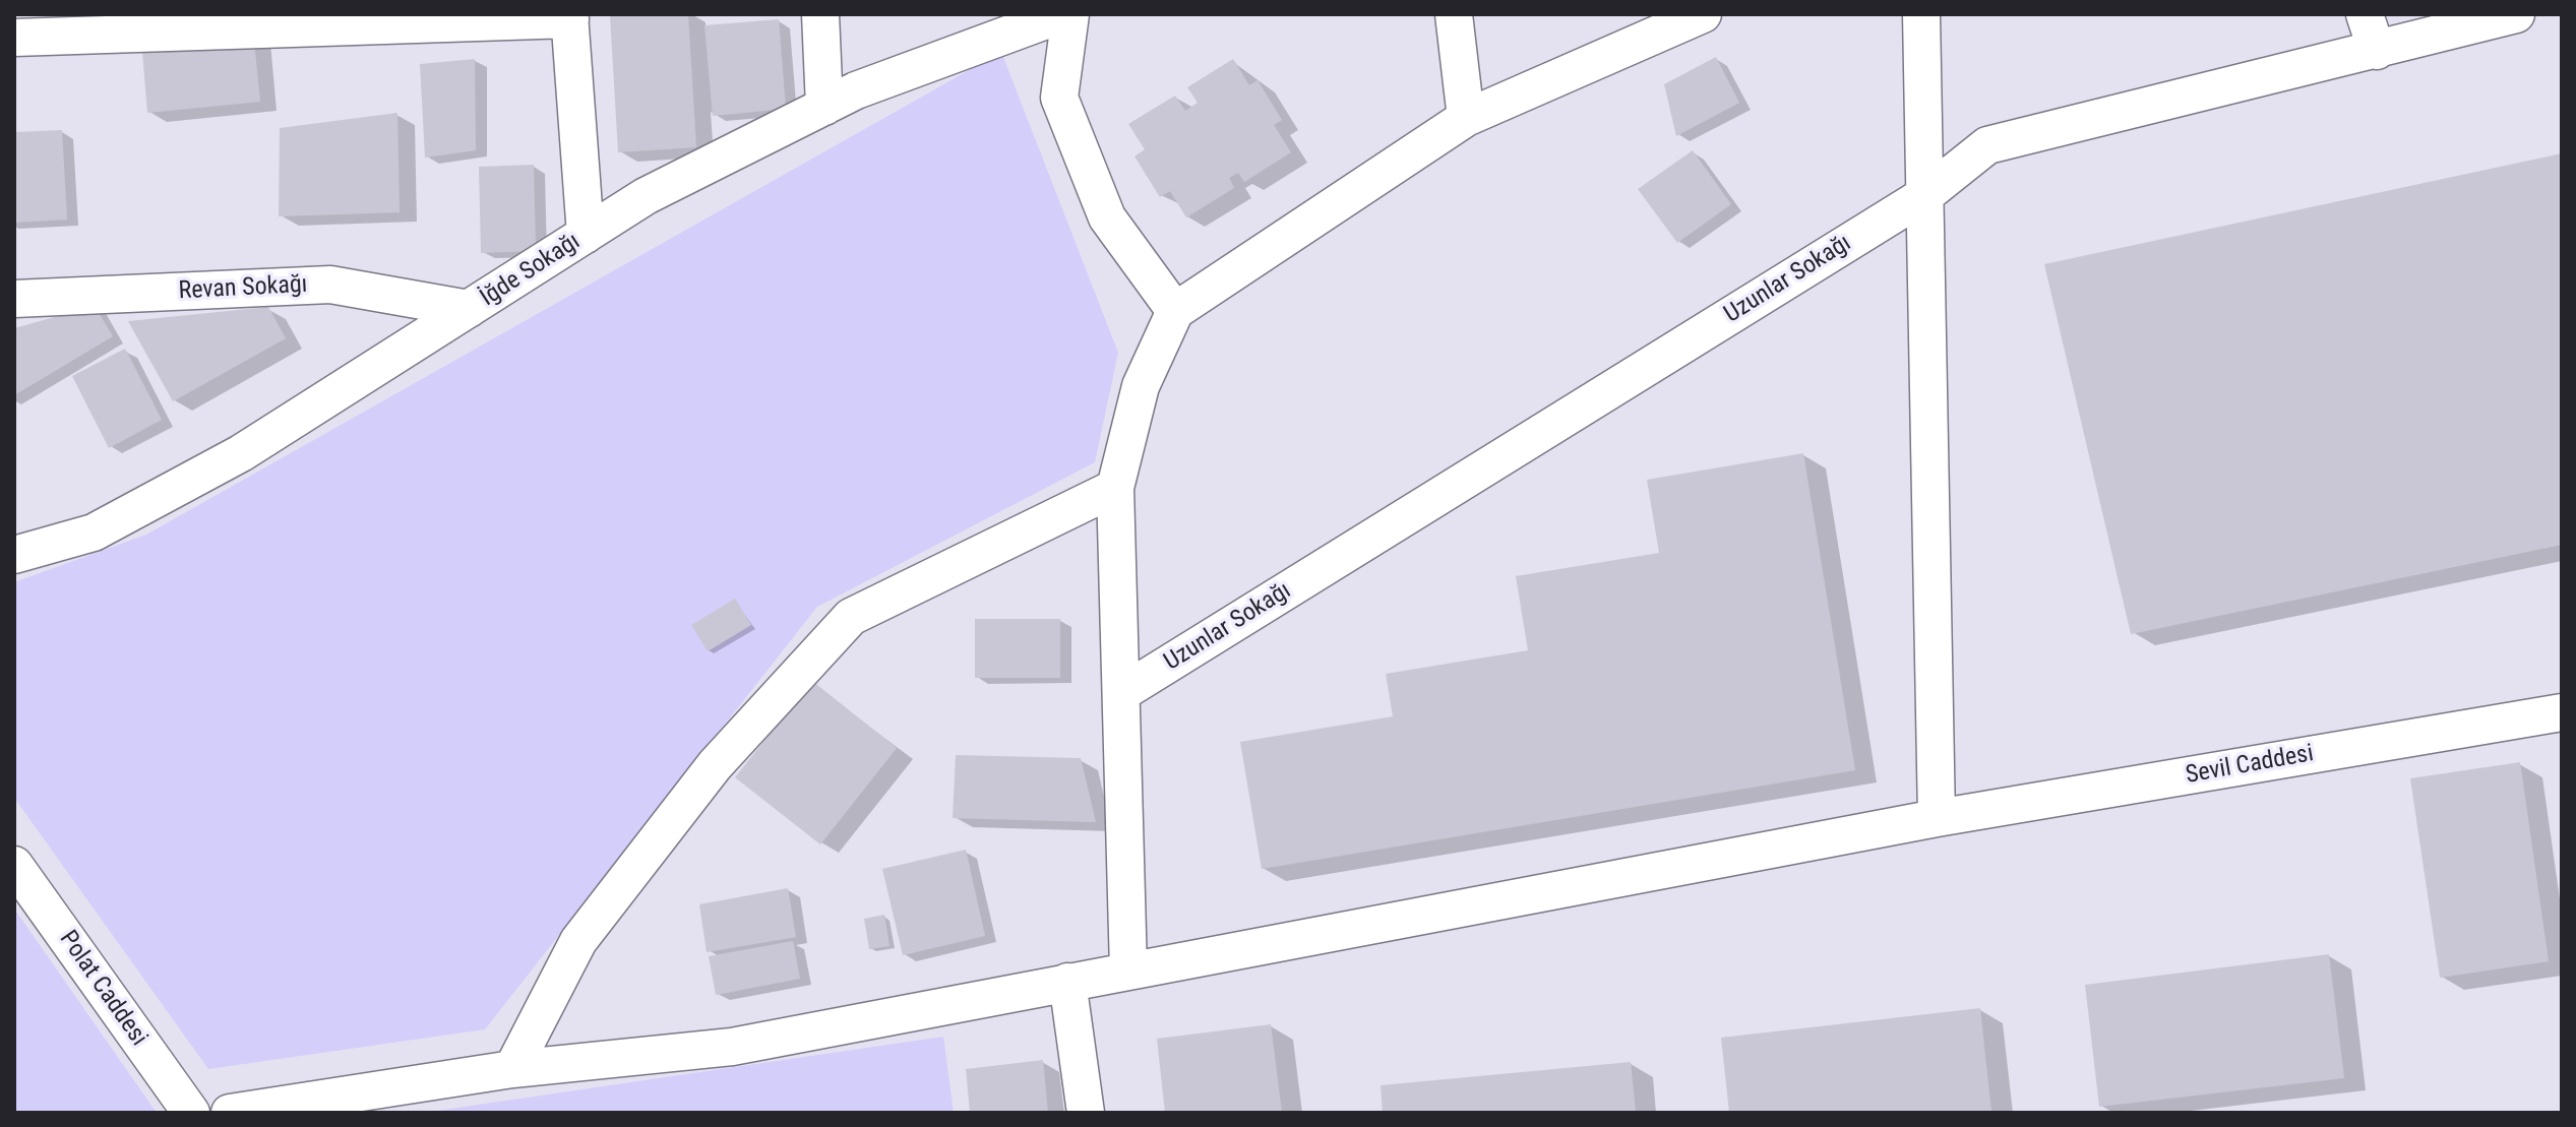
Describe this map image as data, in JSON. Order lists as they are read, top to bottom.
{
  "streets": {
    "street": [
      "İğde Sokağı",
      "Uzunlar Sokağı",
      "Revan Sokağı",
      "Sevil Caddesi",
      "Polat Caddesi"
    ]
  },
  "crossings": [
    ["İğde Sokağı", "Revan Sokağı"]
  ]
}
